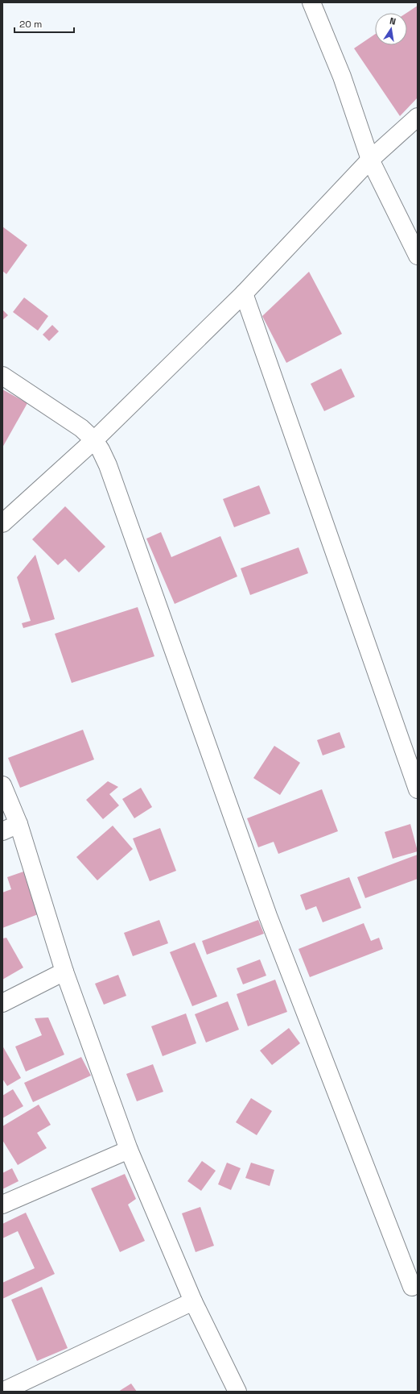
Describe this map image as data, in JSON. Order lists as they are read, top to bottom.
{
  "scale_bar": "20 m",
  "north": "top"
}
